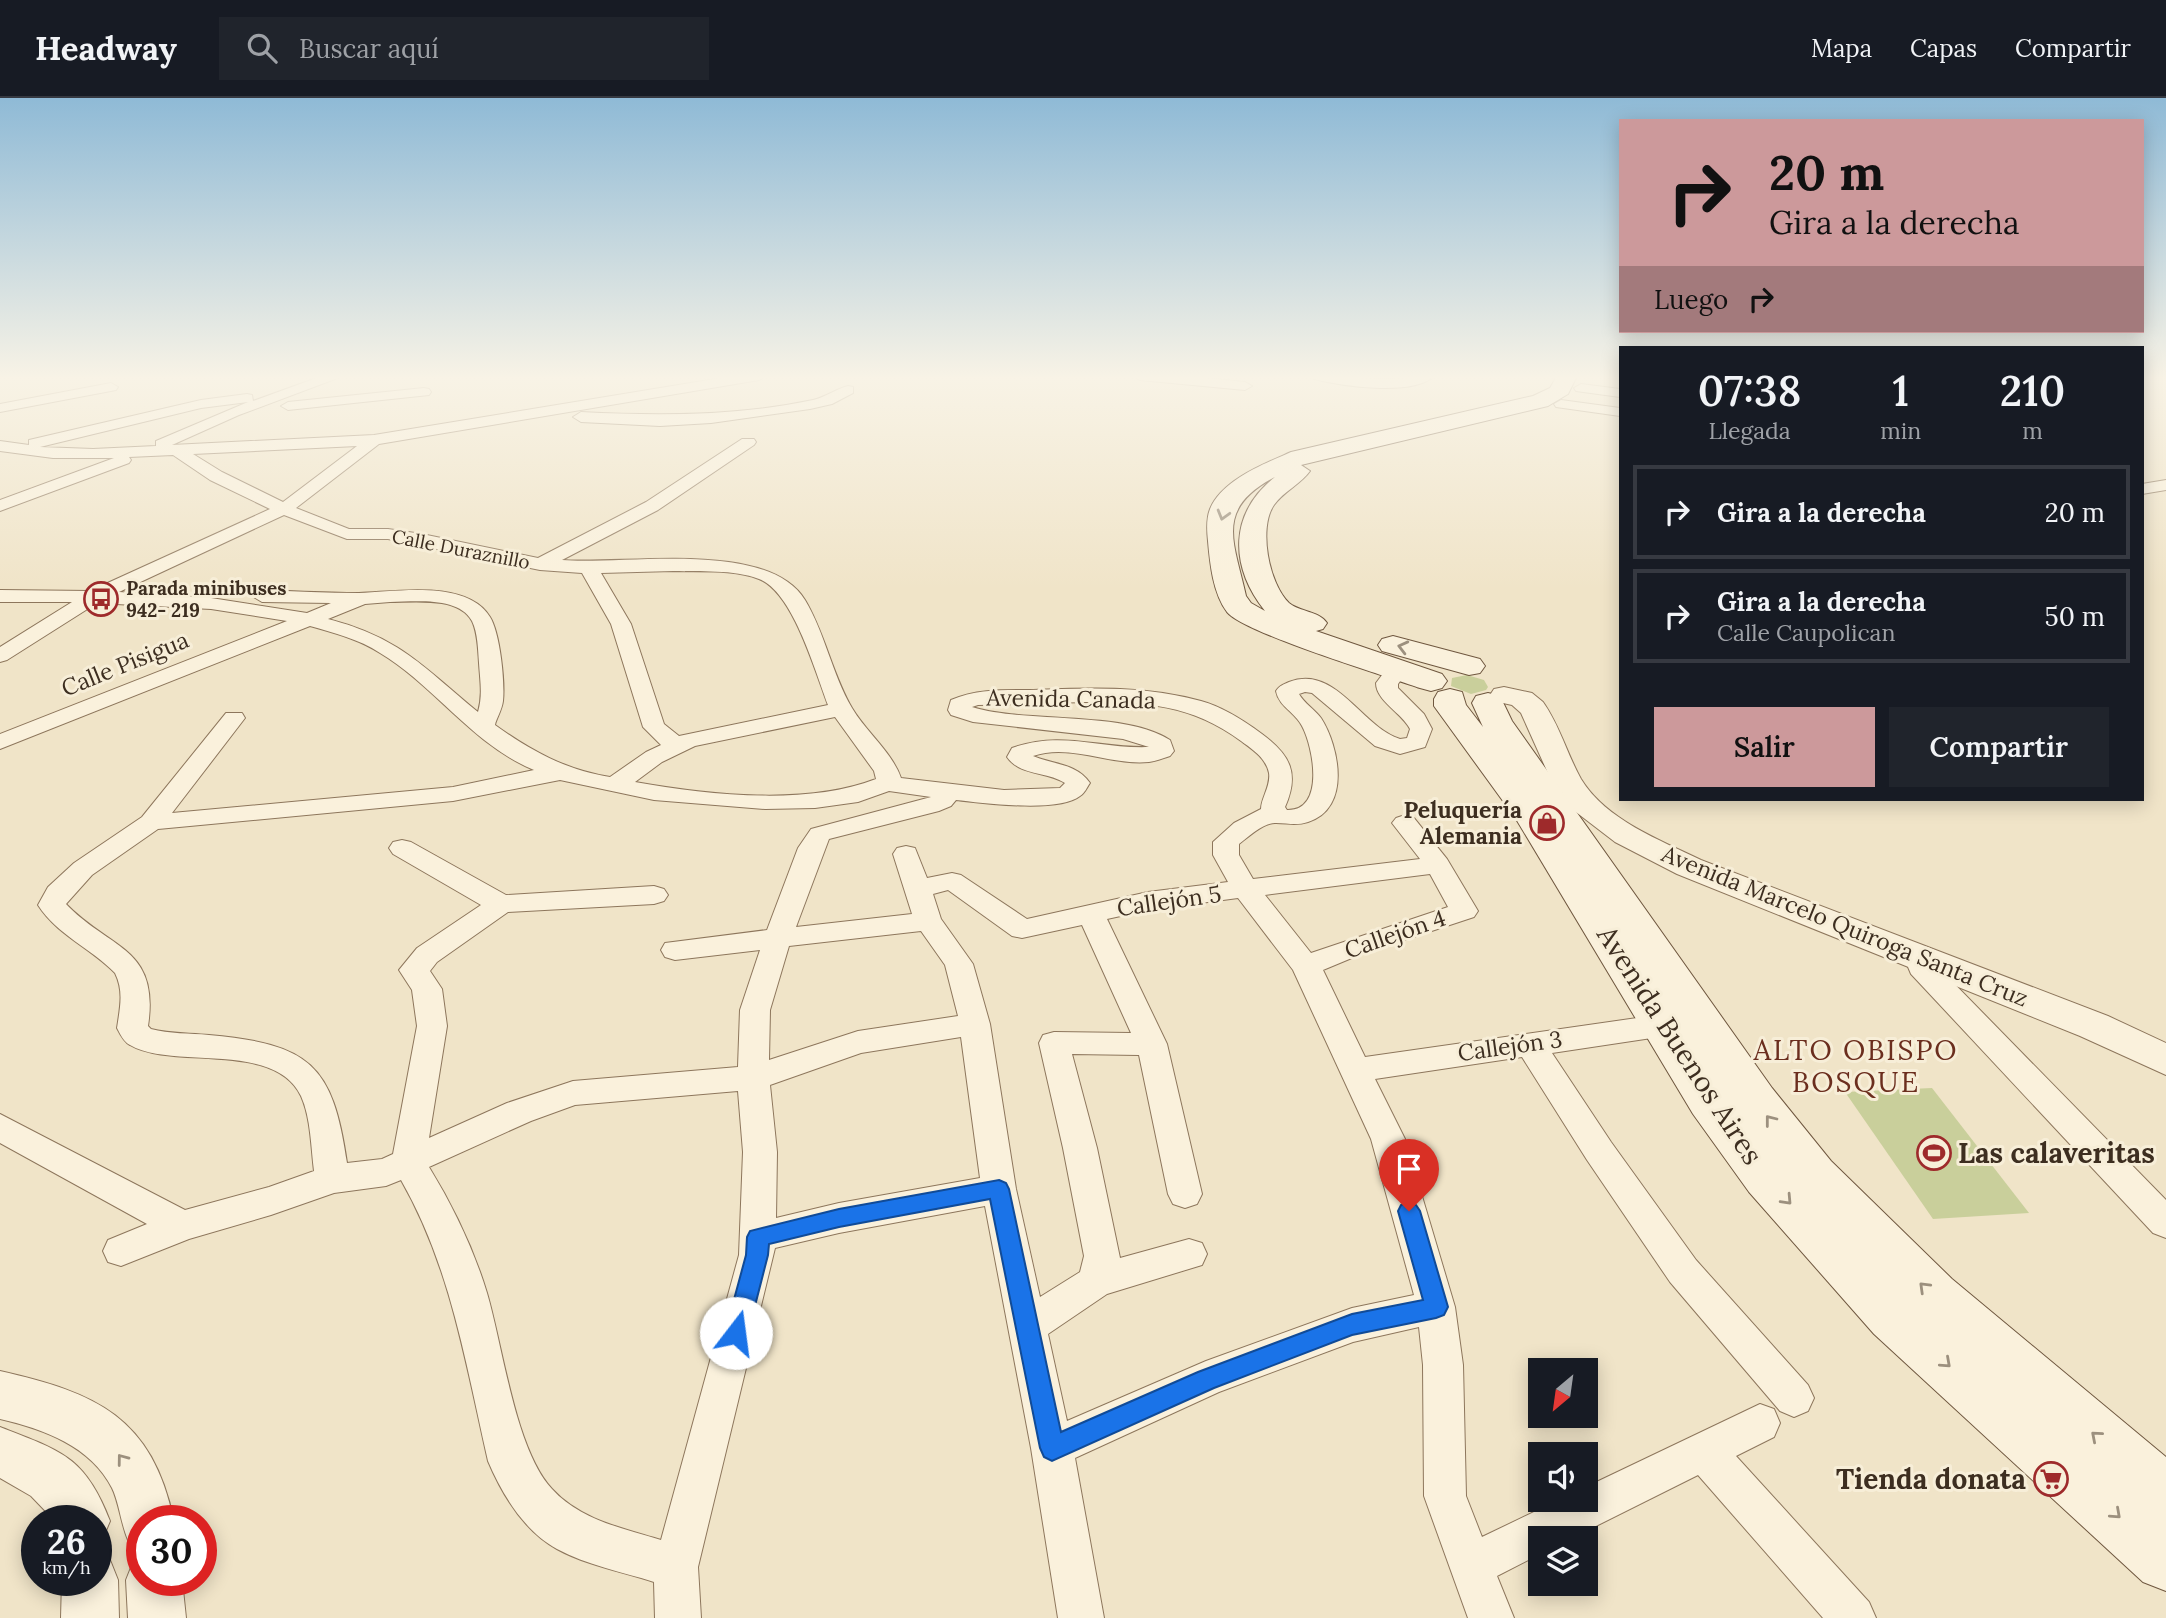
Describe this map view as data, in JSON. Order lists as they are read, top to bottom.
{
  "streets": {
    "main road": ["Avenida Buenos Aires"],
    "street": [
      "Calle Duraznillo",
      "Calle Pisigua",
      "Avenida Canada",
      "Callejón 5",
      "Avenida Marcelo Quiroga Santa Cruz",
      "Callejón 4",
      "Callejón 3"
    ]
  },
  "crossings": [
    ["Callejón 5", "Callejón 4"],
    ["Avenida Marcelo Quiroga Santa Cruz", "Avenida Buenos Aires"],
    ["Avenida Buenos Aires", "Callejón 3"]
  ],
  "districts": ["ALTO OBISPO BOSQUE"],
  "places": {
    "bus stop": ["Parada minibuses 942- 219"],
    "shop": ["Peluquería Alemania"],
    "sports": ["Las calaveritas"],
    "supermarket": ["Tienda donata"]
  },
  "north": "bottom left",
  "page": {
    "header": "Headway",
    "search": "Buscar aquí",
    "nav": ["Mapa", "Capas", "Compartir"],
    "turn": ["20 m", "Gira a la derecha"],
    "then": "Luego",
    "eta": [
      "07:38",
      "Llegada",
      "1",
      "min",
      "210",
      "m"
    ],
    "list": [
      {
        "name": "Gira a la derecha",
        "value": "20 m"
      },
      {
        "name": "Gira a la derecha",
        "note": "Calle Caupolican",
        "value": "50 m"
      }
    ],
    "buttons": ["Salir", "Compartir"],
    "speed": "26 km/h",
    "limit": "30"
  }
}
